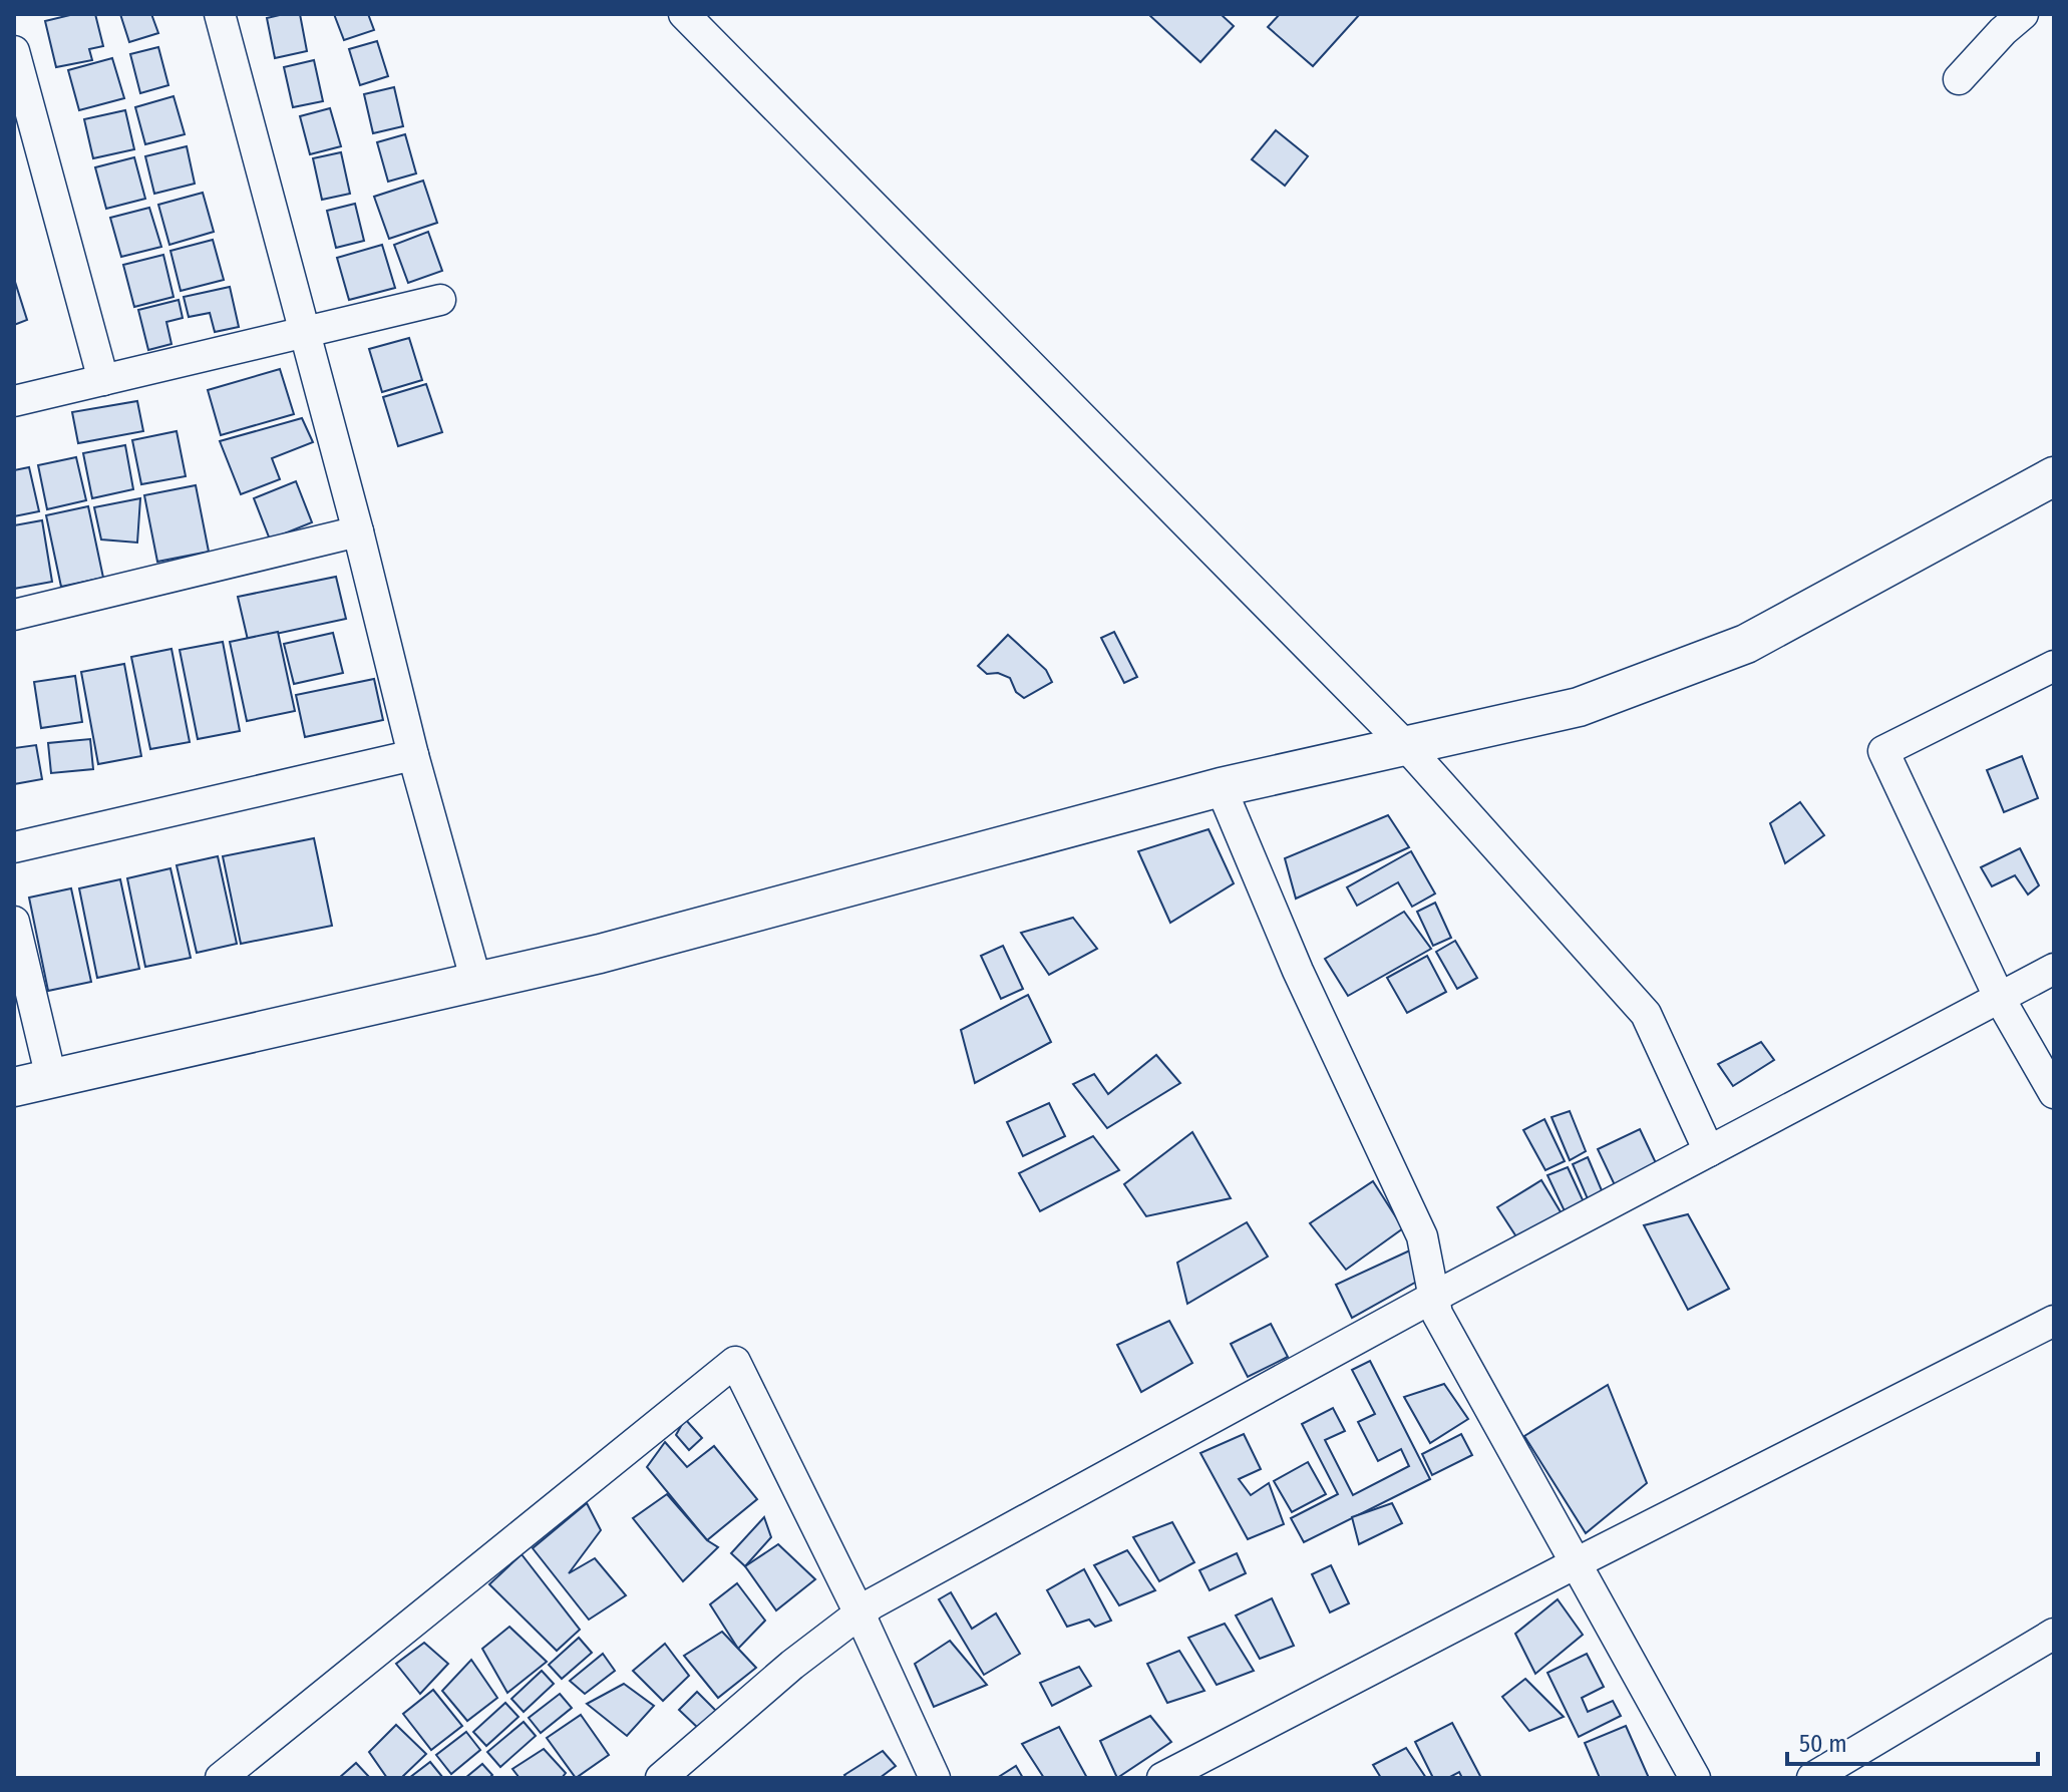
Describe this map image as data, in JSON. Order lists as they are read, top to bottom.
{
  "scale_bar": "50 m"
}
